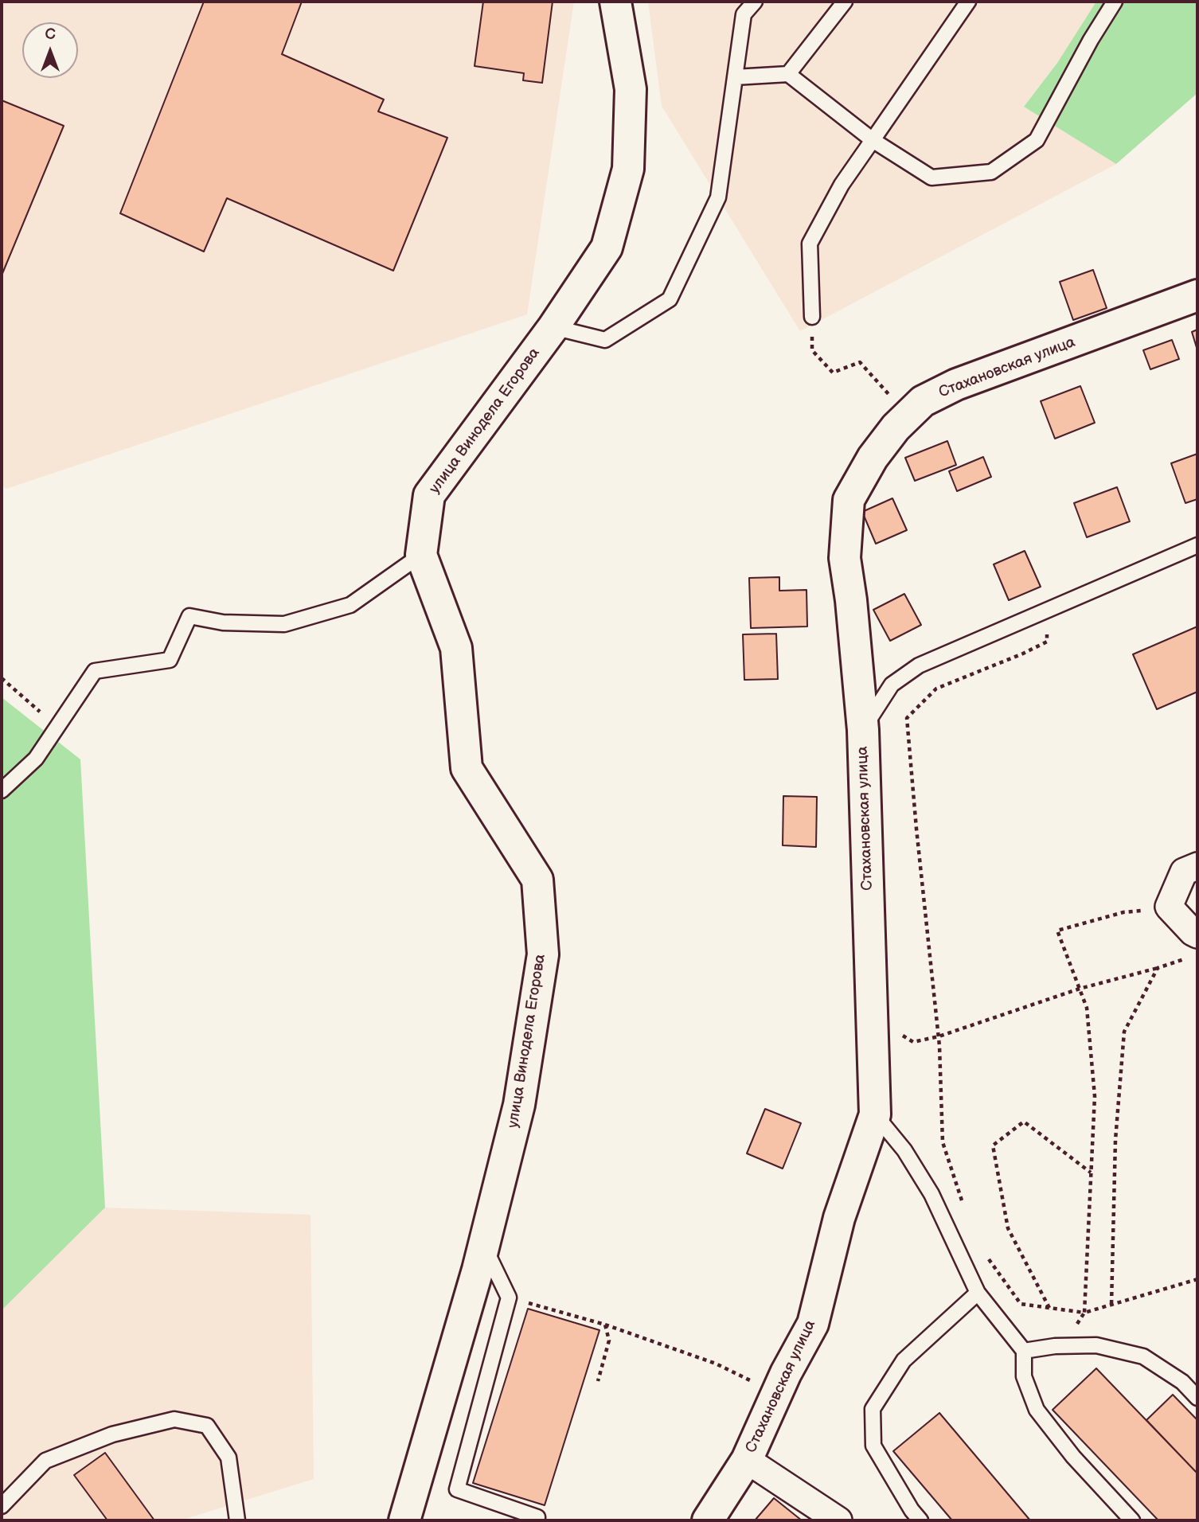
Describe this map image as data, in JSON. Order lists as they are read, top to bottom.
{
  "streets": {
    "main road": ["Стахановская улица", "улица Винодела Егорова"]
  },
  "north": "top"
}
